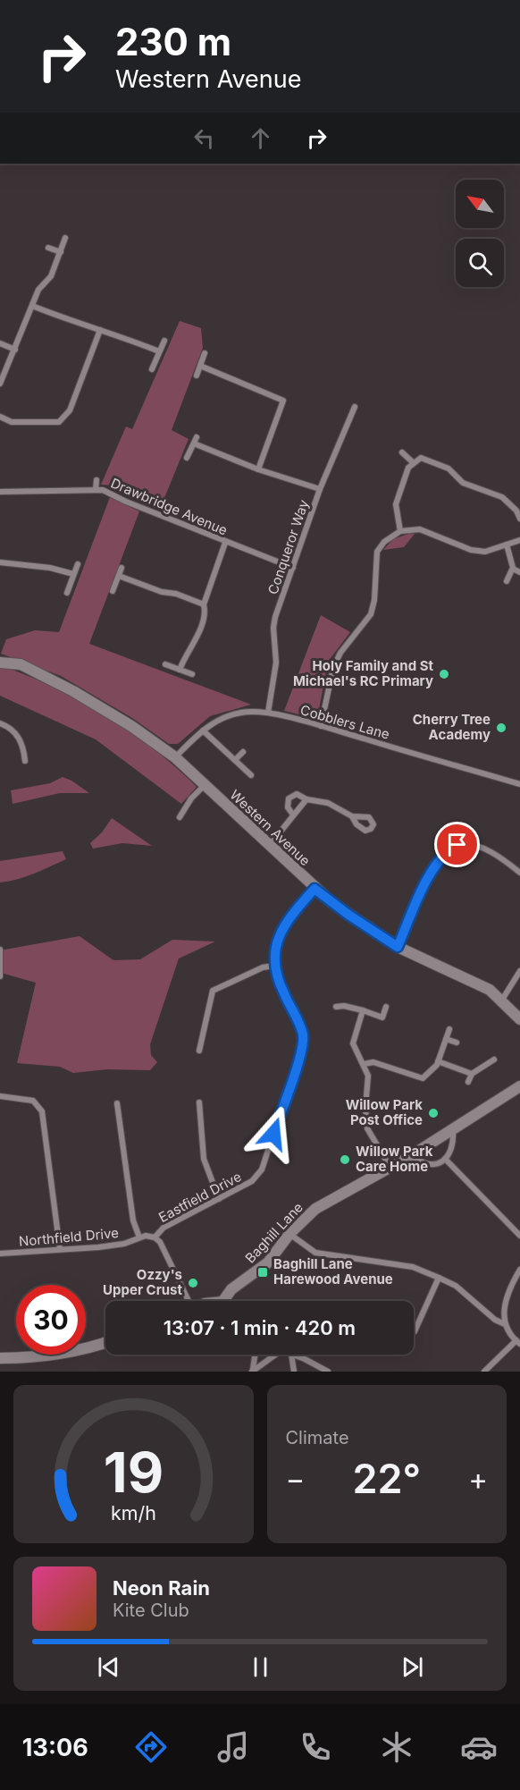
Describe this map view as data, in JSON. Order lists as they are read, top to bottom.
{
  "streets": {
    "street": [
      "Drawbridge Avenue",
      "Conqueror Way",
      "Cobblers Lane",
      "Western Avenue",
      "Eastfield Drive",
      "Baghill Lane",
      "Northfield Drive"
    ]
  },
  "crossings": [
    ["Drawbridge Avenue", "Conqueror Way"],
    ["Conqueror Way", "Cobblers Lane"],
    ["Cobblers Lane", "Western Avenue"],
    ["Western Avenue", "Eastfield Drive"],
    ["Eastfield Drive", "Northfield Drive"]
  ],
  "places": {
    "other": [
      "Holy Family and St Michael's RC Primary",
      "Cherry Tree Academy",
      "Willow Park Post Office",
      "Willow Park Care Home",
      "Ozzy's Upper Crust"
    ],
    "transit": ["Baghill Lane Harewood Avenue"]
  },
  "north": "top left",
  "page": {
    "turn": ["230 m", "Western Avenue"],
    "limit": "30",
    "trip": "13:07 · 1 min · 420 m",
    "tile": "Climate",
    "heat": ["−", "22°", "+"],
    "song": ["Neon Rain", "Kite Club"],
    "tabs": "13:06",
    "gauge": ["19", "km/h"]
  }
}
